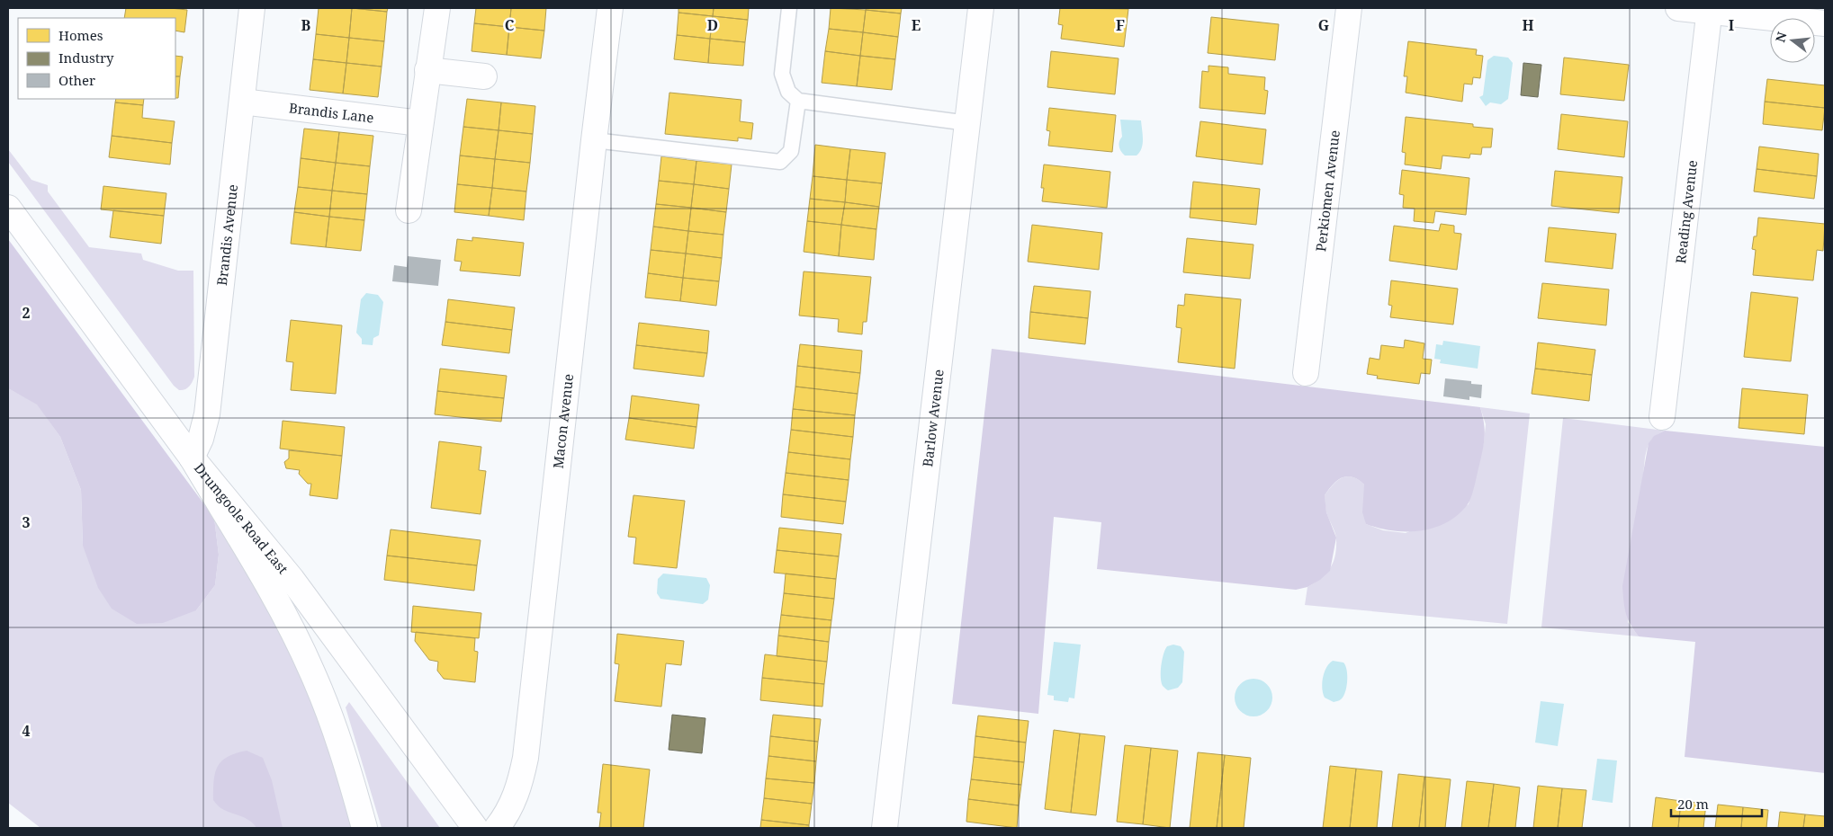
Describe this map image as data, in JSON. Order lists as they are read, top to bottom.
{
  "streets": {
    "main road": [
      "Brandis Lane",
      "Perkiomen Avenue",
      "Reading Avenue",
      "Brandis Avenue",
      "Barlow Avenue",
      "Macon Avenue",
      "Drumgoole Road East"
    ]
  },
  "crossings": [
    ["Brandis Lane", "Brandis Avenue"],
    ["Brandis Avenue", "Drumgoole Road East"]
  ],
  "legend": ["Homes", "Industry", "Other"],
  "scale_bar": "20 m",
  "north": "left",
  "grid": {
    "columns": [
      "B",
      "C",
      "D",
      "E",
      "F",
      "G",
      "H",
      "I"
    ],
    "rows": ["2", "3", "4"]
  }
}
